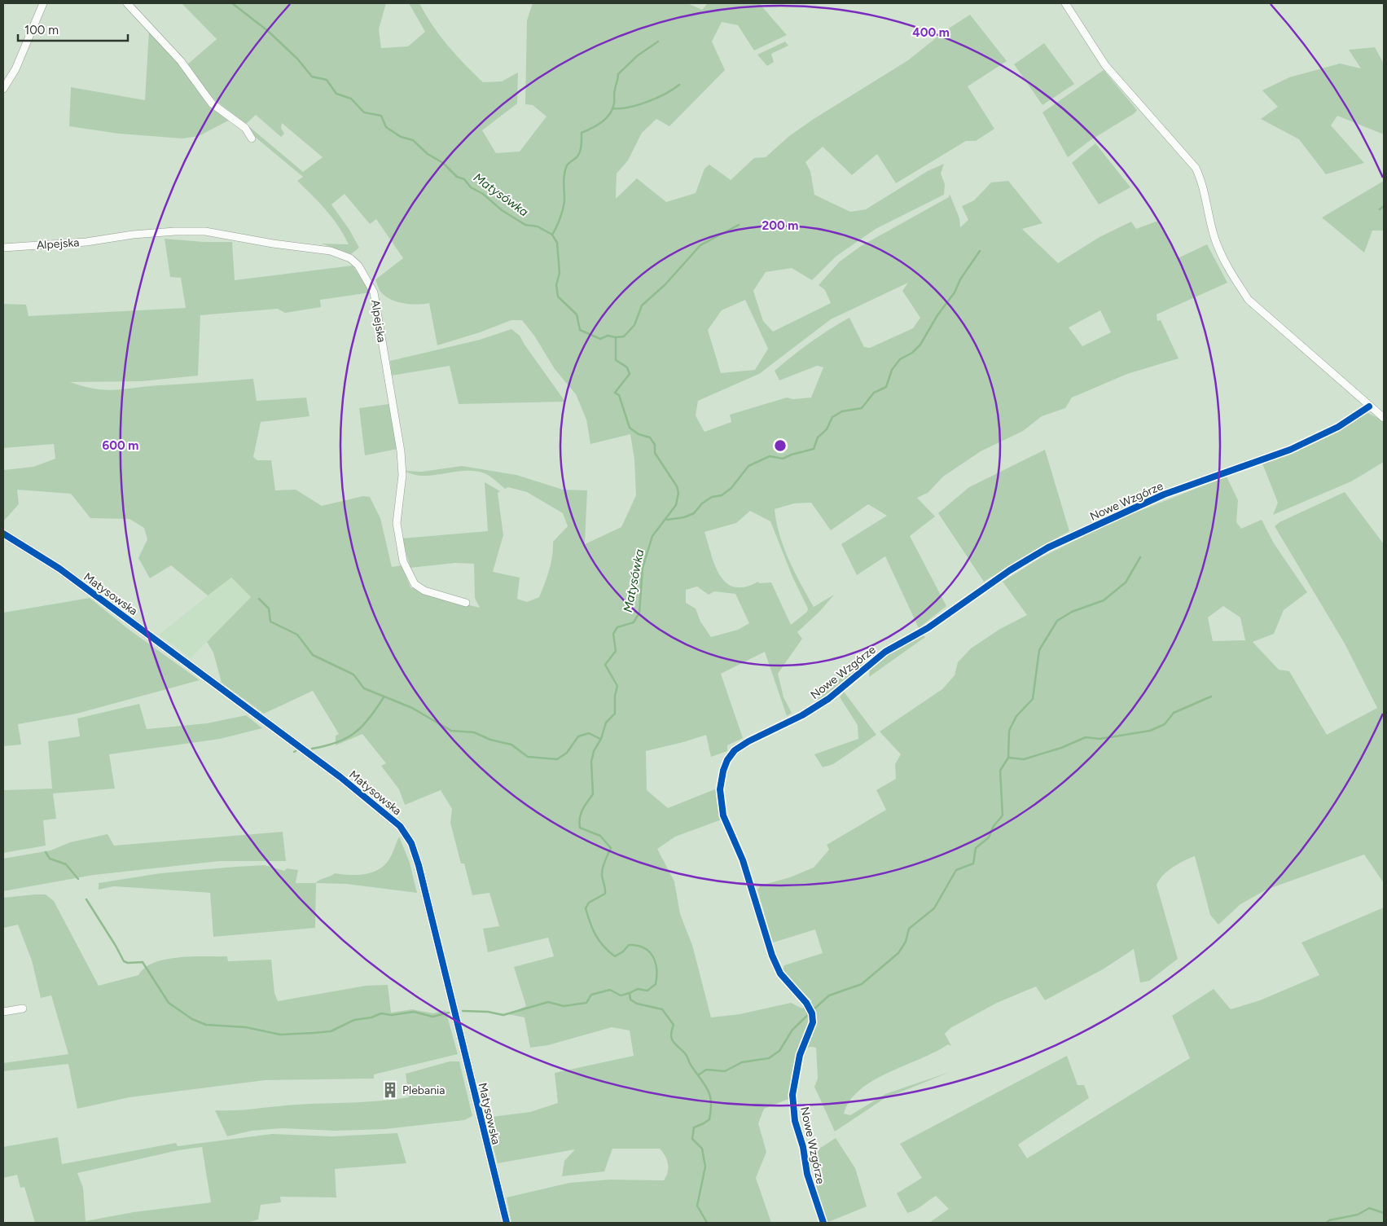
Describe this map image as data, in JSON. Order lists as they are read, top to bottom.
{
  "streets": {
    "street": ["Alpejska", "Nowe Wzgórze", "Matysowska"]
  },
  "water": ["Matysówka"],
  "places": {
    "building": ["Plebania"]
  },
  "scale_bar": "100 m",
  "rings": ["400 m", "200 m", "600 m"]
}
